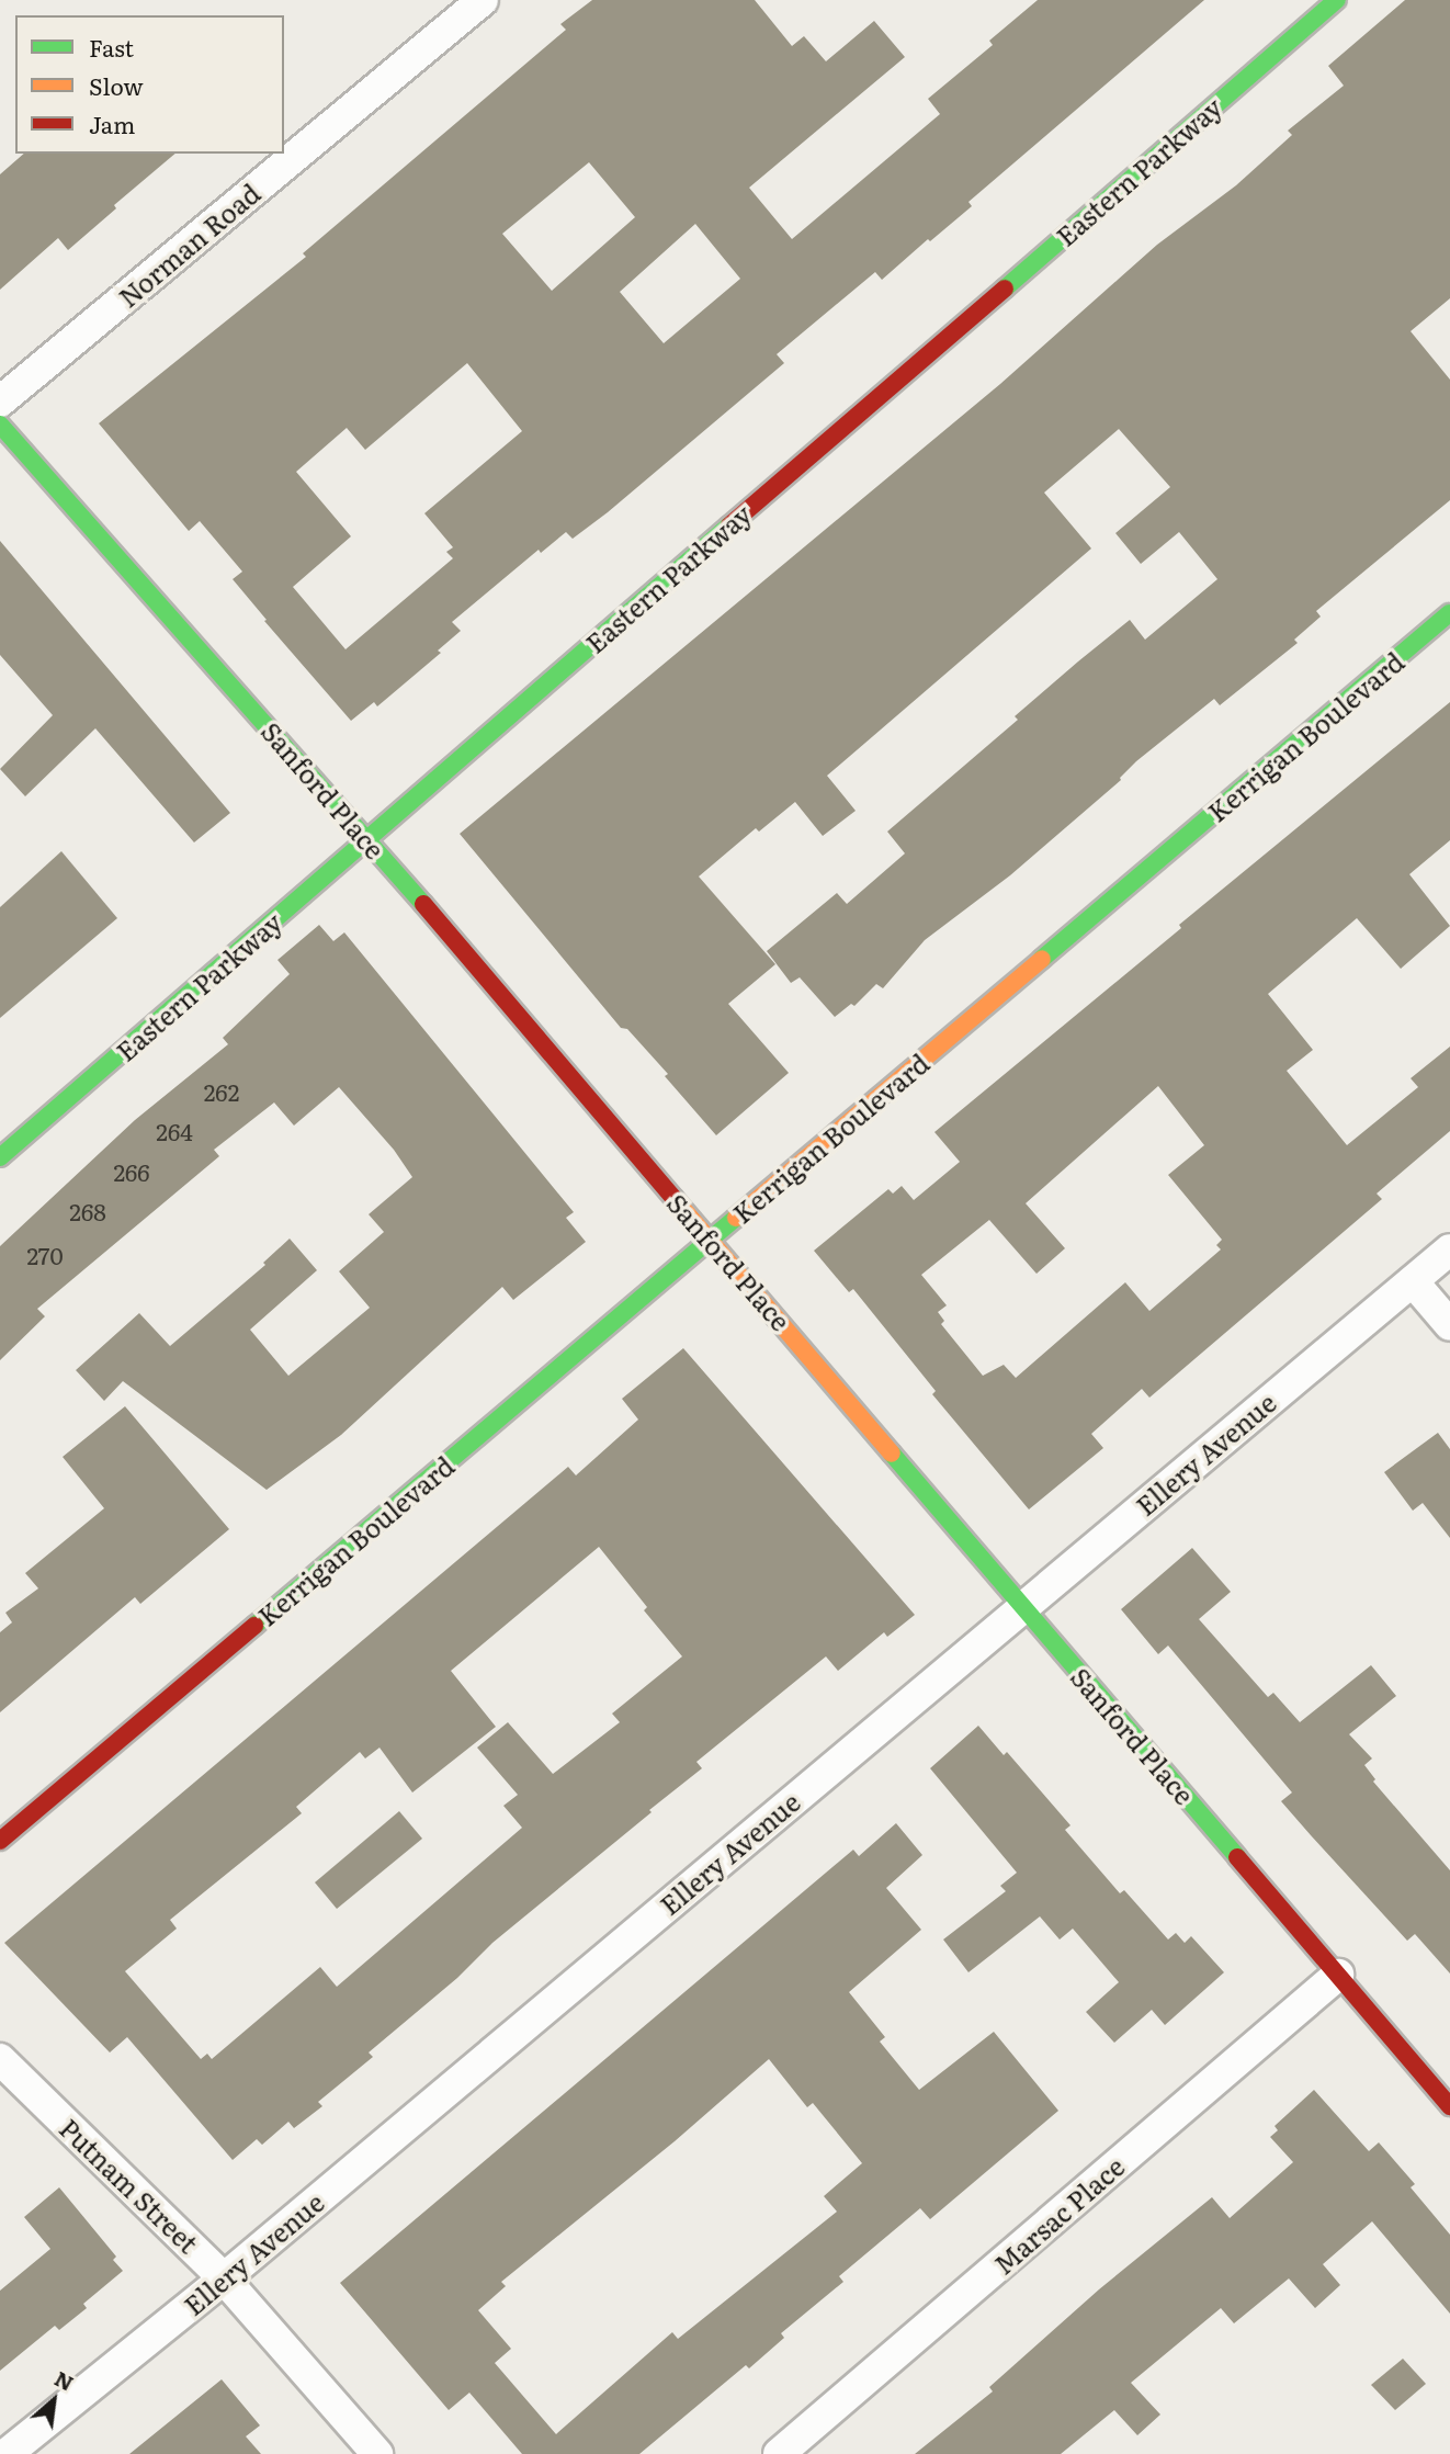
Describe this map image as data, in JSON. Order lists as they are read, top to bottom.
{
  "streets": {
    "street": [
      "Eastern Parkway",
      "Norman Road",
      "Kerrigan Boulevard",
      "Sanford Place",
      "Ellery Avenue",
      "Putnam Street",
      "Marsac Place"
    ]
  },
  "crossings": [
    ["Eastern Parkway", "Sanford Place"],
    ["Kerrigan Boulevard", "Sanford Place"],
    ["Sanford Place", "Ellery Avenue"],
    ["Sanford Place", "Marsac Place"],
    ["Ellery Avenue", "Putnam Street"]
  ],
  "house_numbers": [
    "262",
    "264",
    "266",
    "268",
    "270"
  ],
  "legend": ["Fast", "Slow", "Jam"],
  "north": "top right"
}
